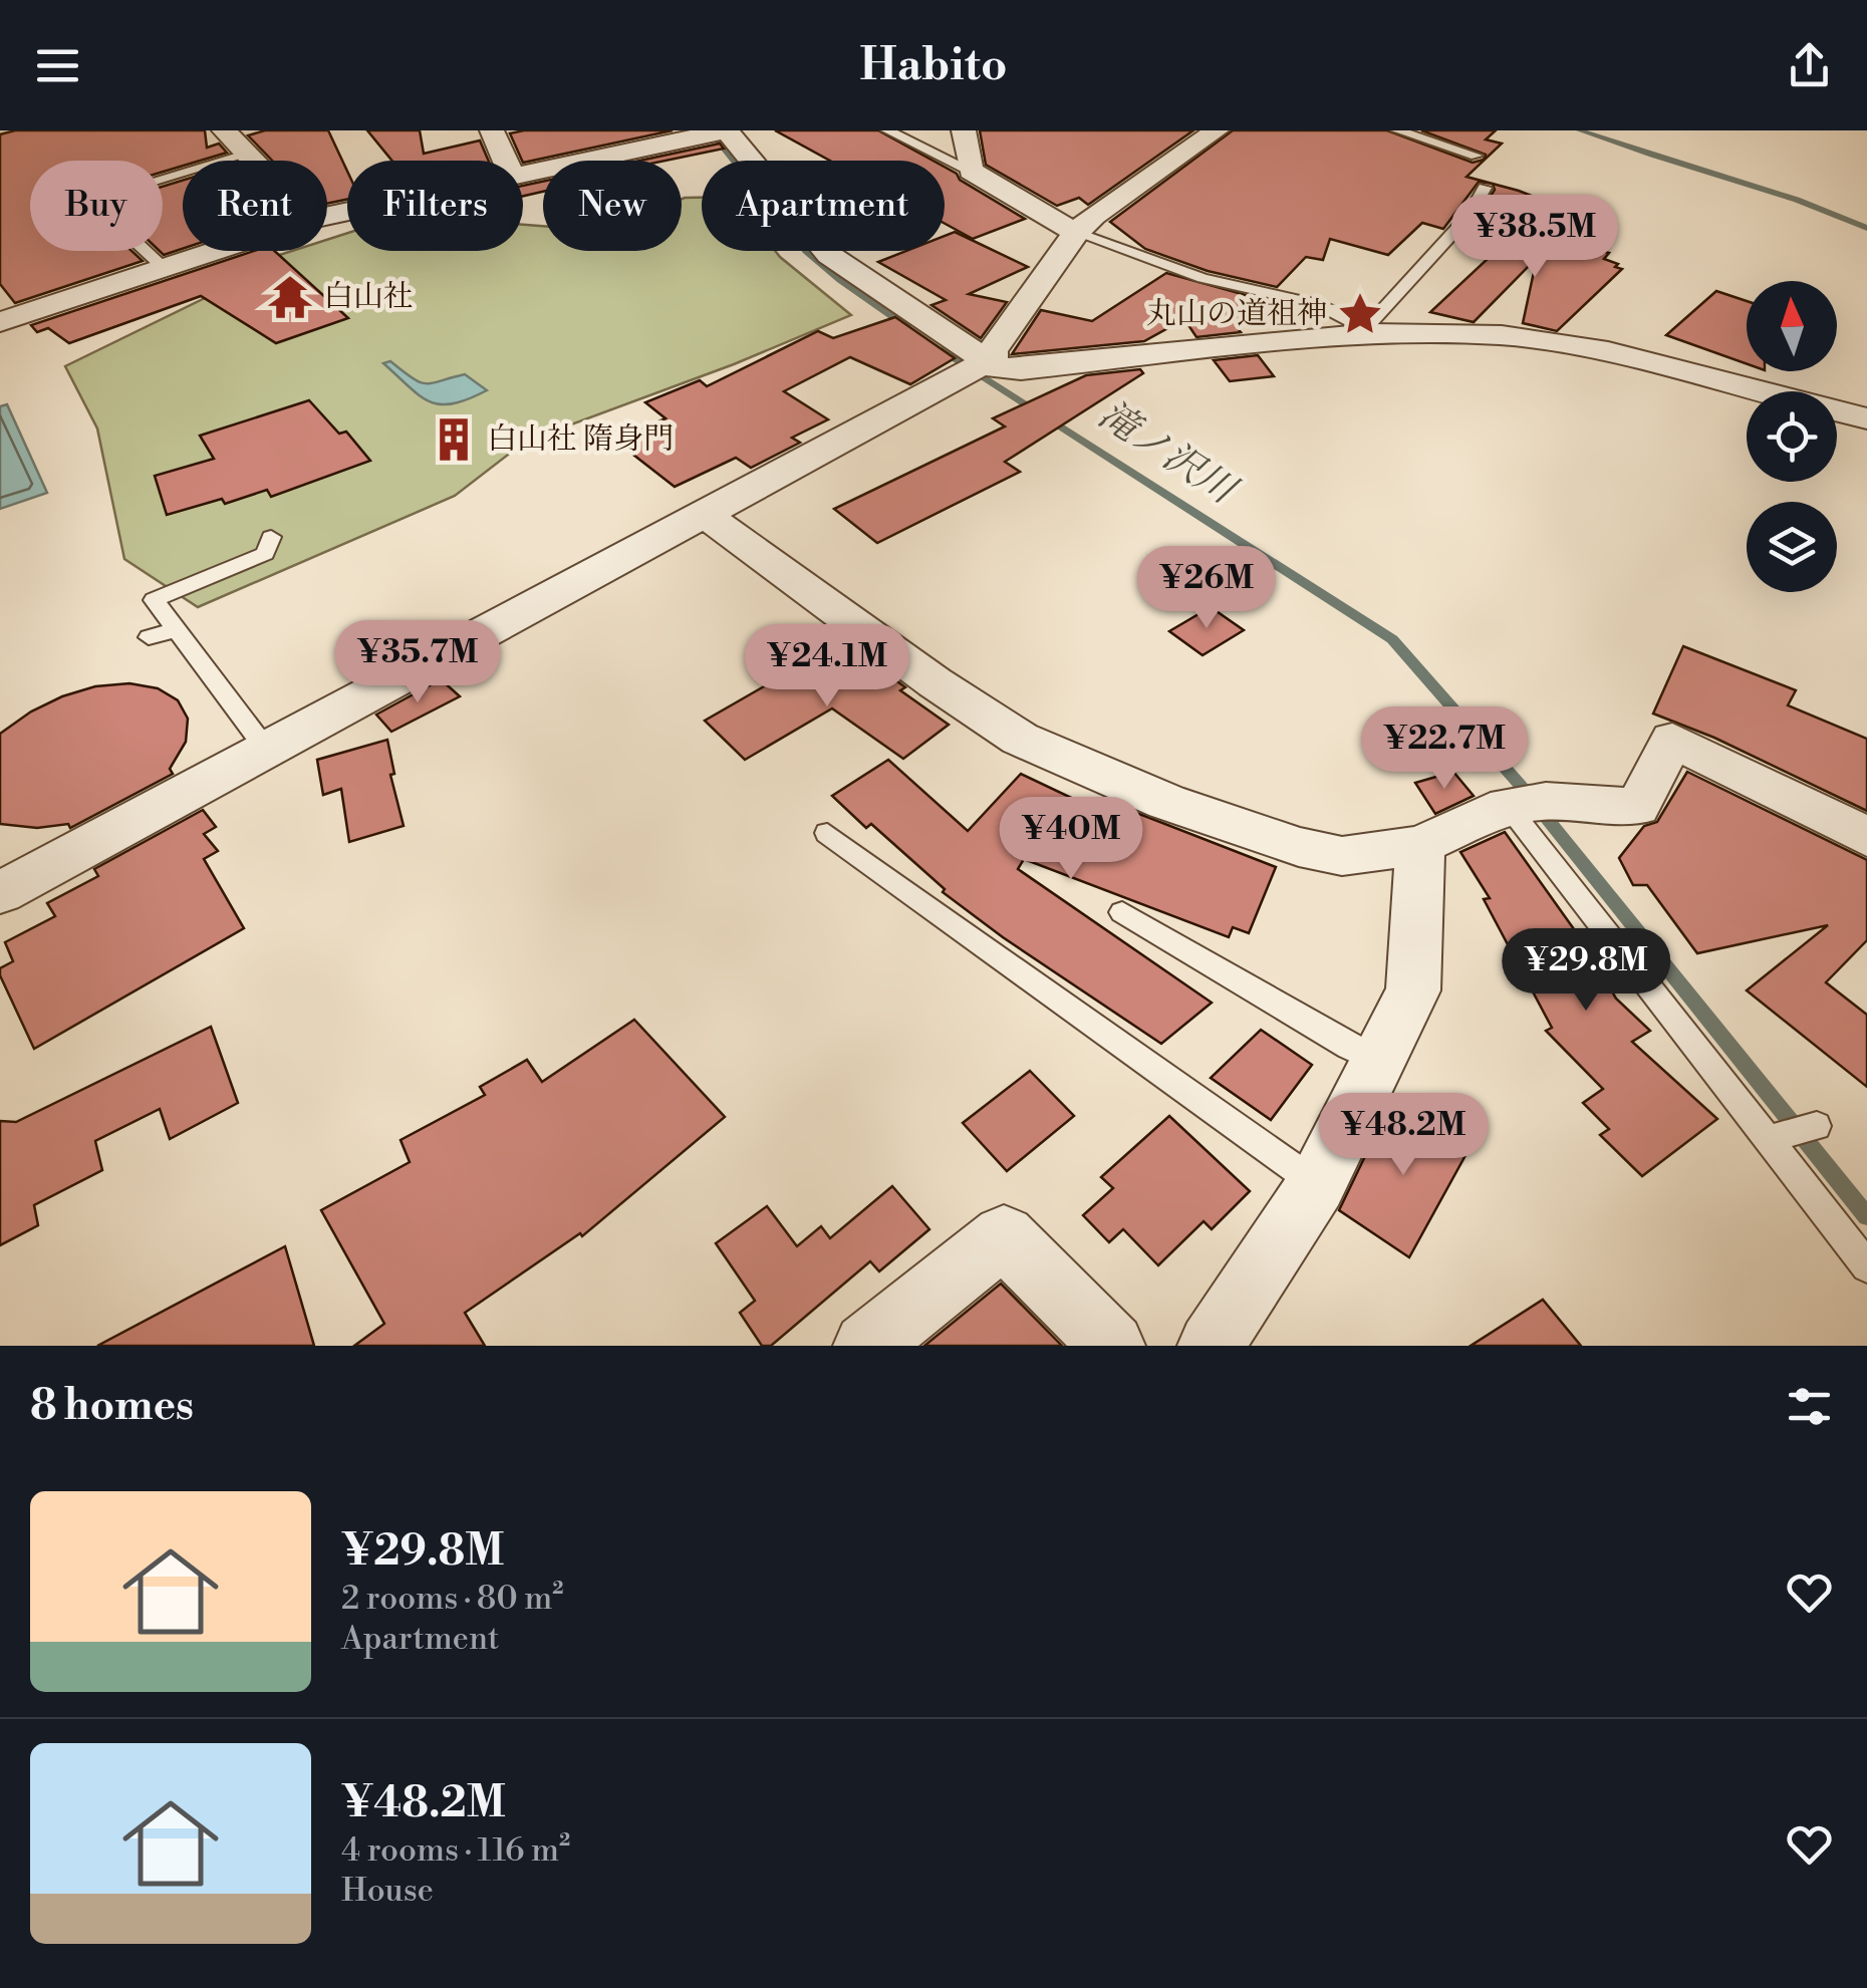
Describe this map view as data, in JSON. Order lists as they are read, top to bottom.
{
  "water": ["滝ノ沢川"],
  "places": {
    "temple": ["白山社"],
    "place": ["丸山の道祖神"],
    "building": ["白山社 隋身門"]
  },
  "north": "top",
  "page": {
    "header": "Habito",
    "chip": [
      "Buy",
      "Rent",
      "Filters",
      "New",
      "Apartment"
    ],
    "price": [
      "¥38.5M",
      "¥26M",
      "¥35.7M",
      "¥24.1M",
      "¥22.7M",
      "¥40M",
      "¥29.8M",
      "¥48.2M"
    ],
    "heading": "8 homes",
    "list": [
      {
        "name": "¥29.8M",
        "note": "2 rooms · 80 m² · Apartment"
      },
      {
        "name": "¥48.2M",
        "note": "4 rooms · 116 m² · House"
      }
    ]
  }
}
